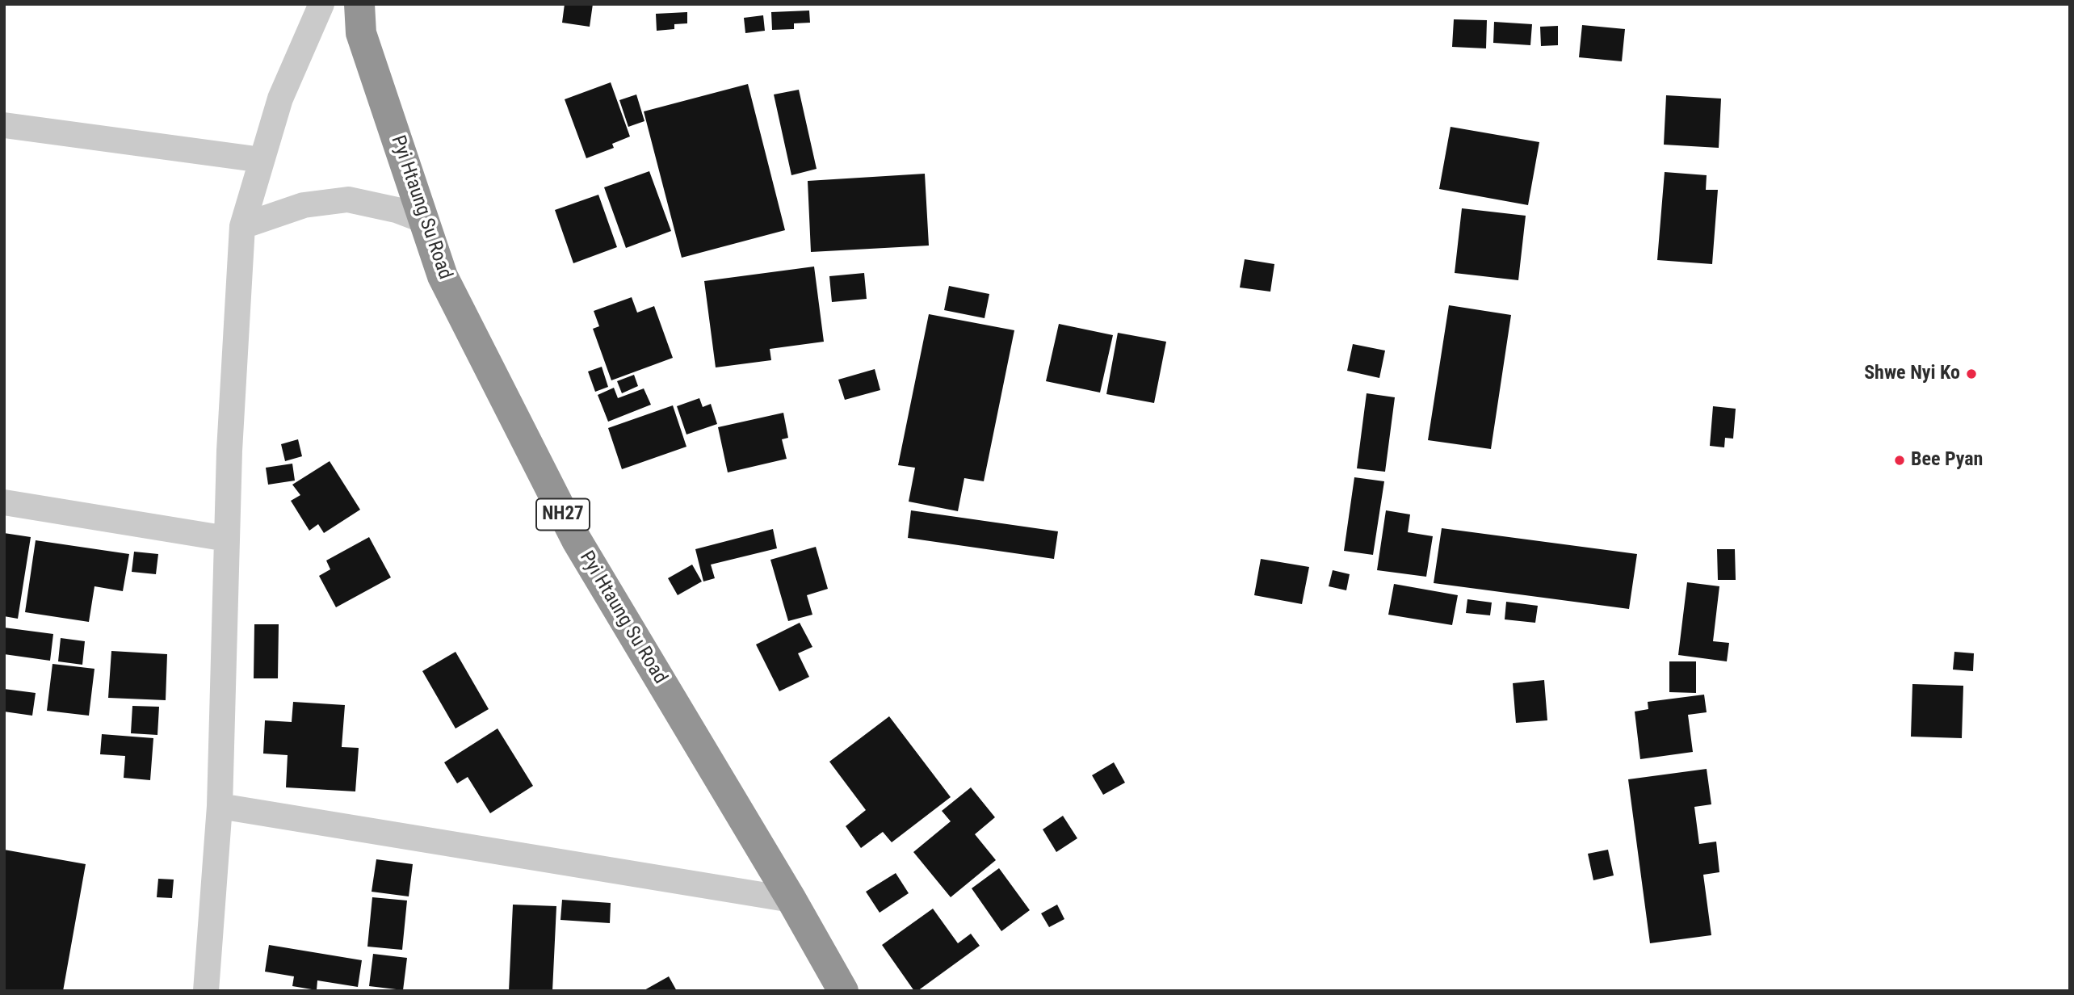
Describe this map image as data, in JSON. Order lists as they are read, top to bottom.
{
  "streets": {
    "highway": ["Pyi Htaung Su Road", "NH27"]
  },
  "places": ["Shwe Nyi Ko", "Bee Pyan"]
}
